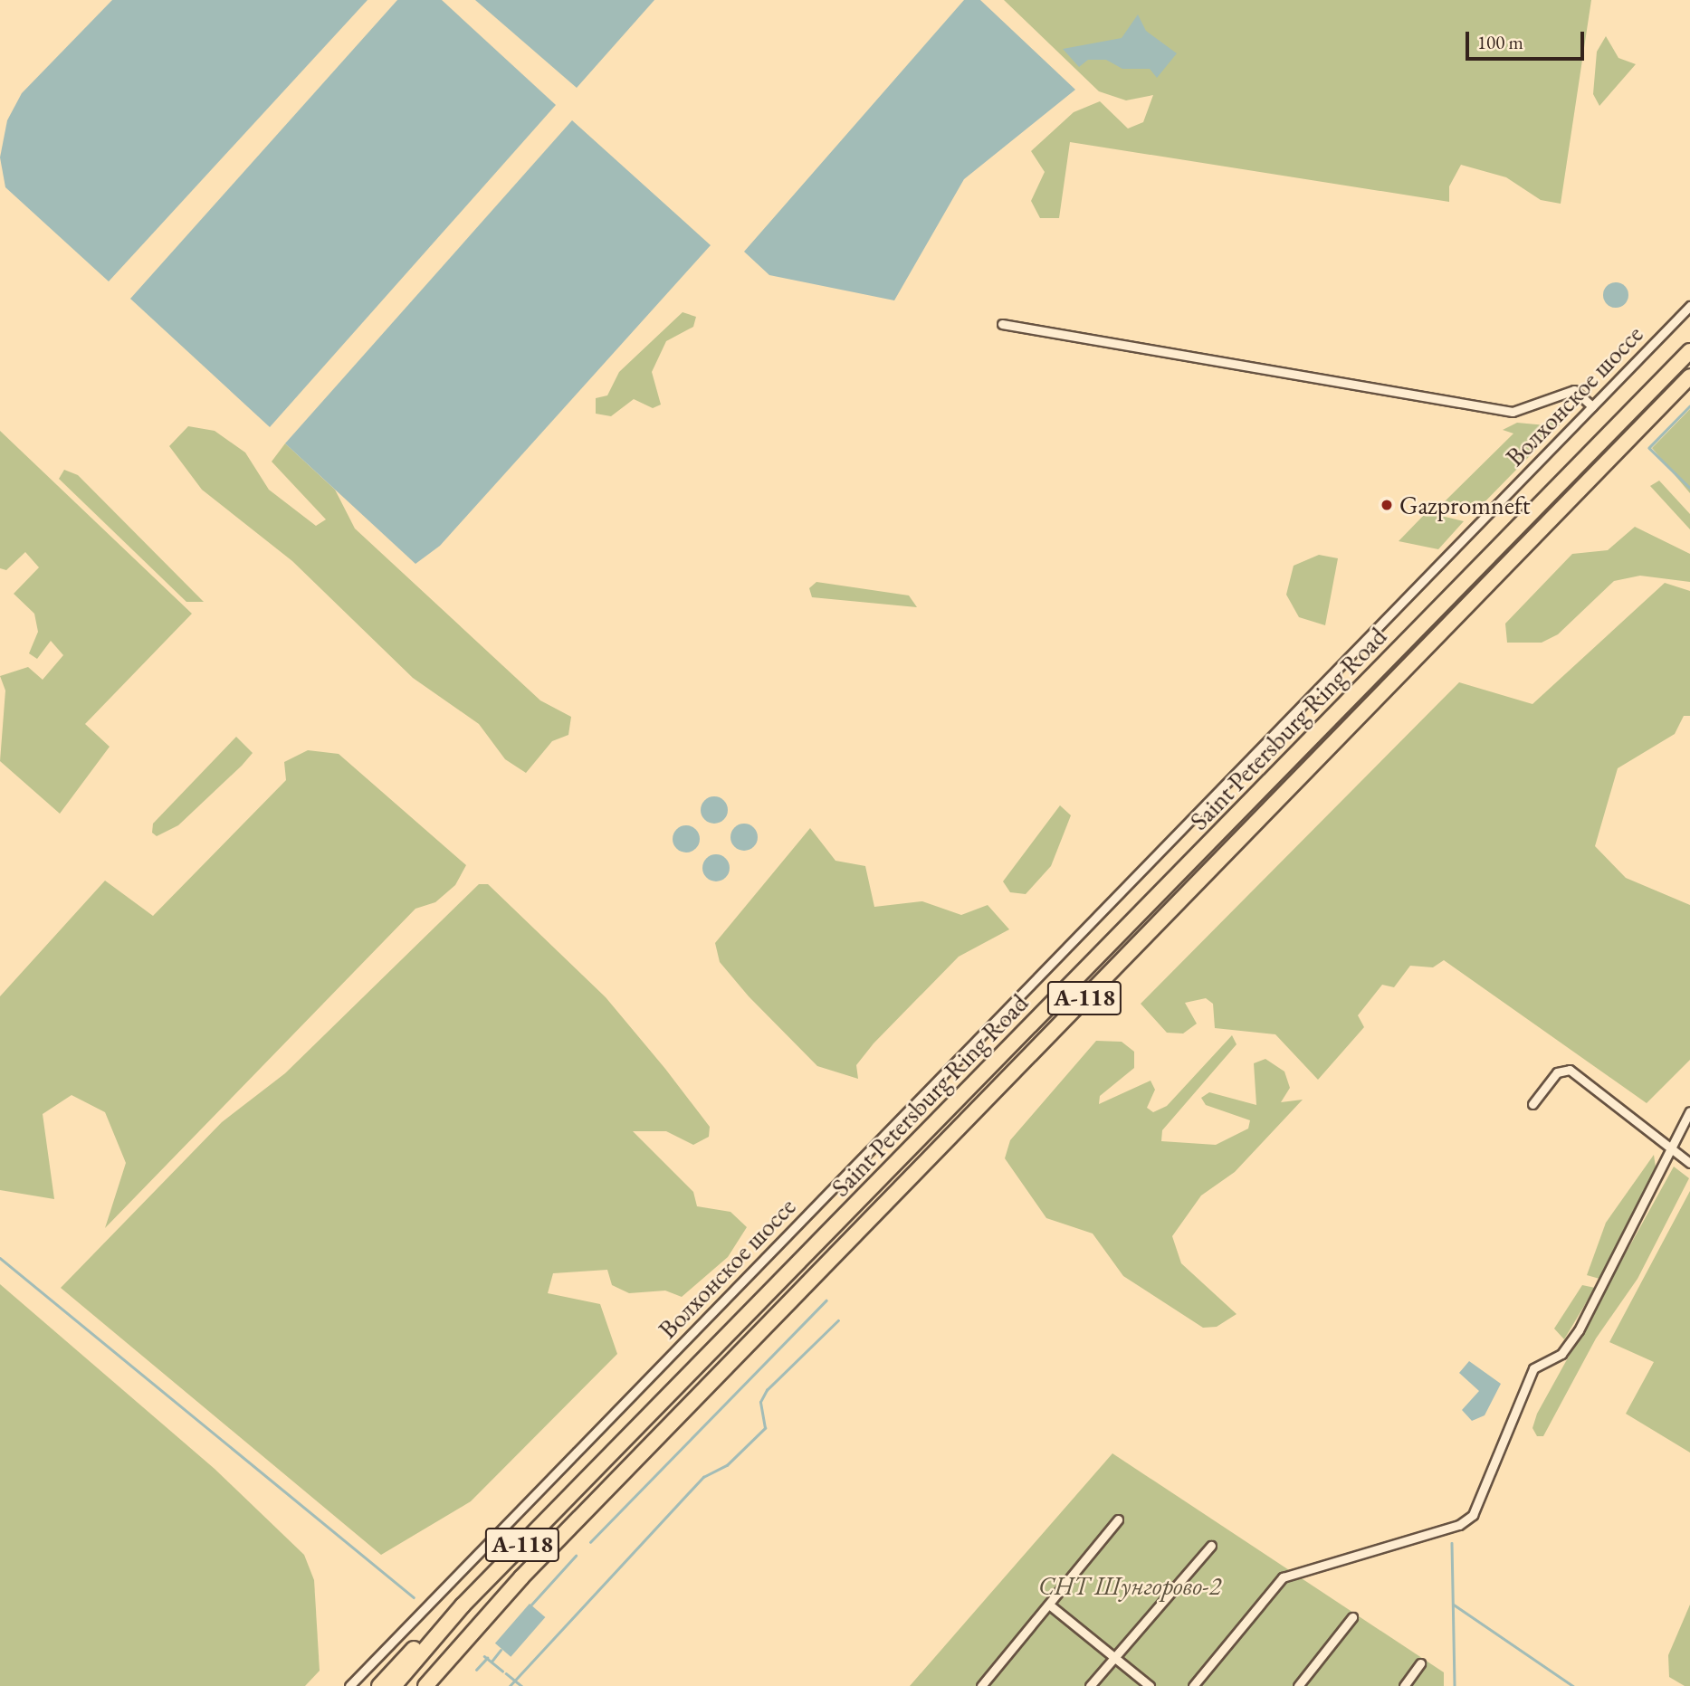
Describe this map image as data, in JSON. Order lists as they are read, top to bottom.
{
  "streets": {
    "highway": ["Saint Petersburg Ring Road", "А-118"],
    "street": ["Волхонское шоссе"]
  },
  "parks": ["СНТ Шунгорово-2"],
  "places": ["Gazpromneft"],
  "scale_bar": "100 m"
}
